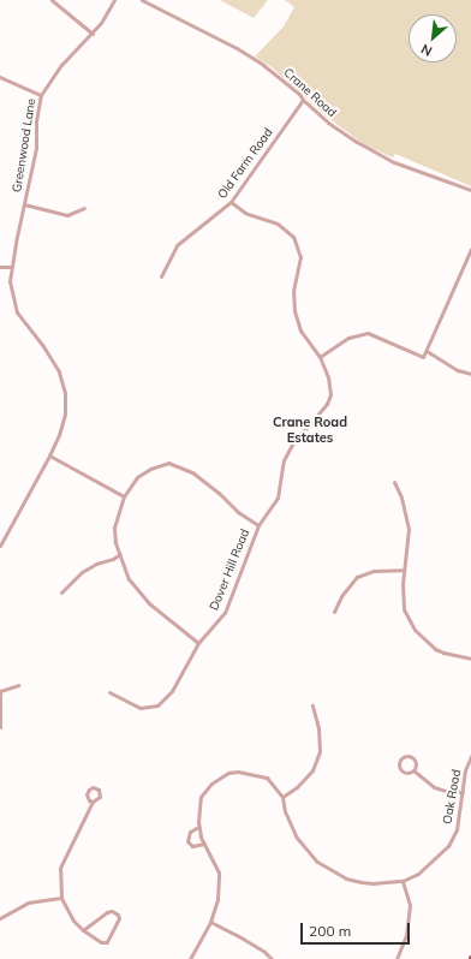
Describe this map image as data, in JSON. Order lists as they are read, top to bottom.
{
  "streets": {
    "street": [
      "Crane Road",
      "Greenwood Lane",
      "Old Farm Road",
      "Dover Hill Road",
      "Oak Road"
    ]
  },
  "crossings": [
    ["Crane Road", "Old Farm Road"],
    ["Old Farm Road", "Dover Hill Road"]
  ],
  "districts": ["Crane Road Estates"],
  "scale_bar": "200 m",
  "north": "bottom left"
}
